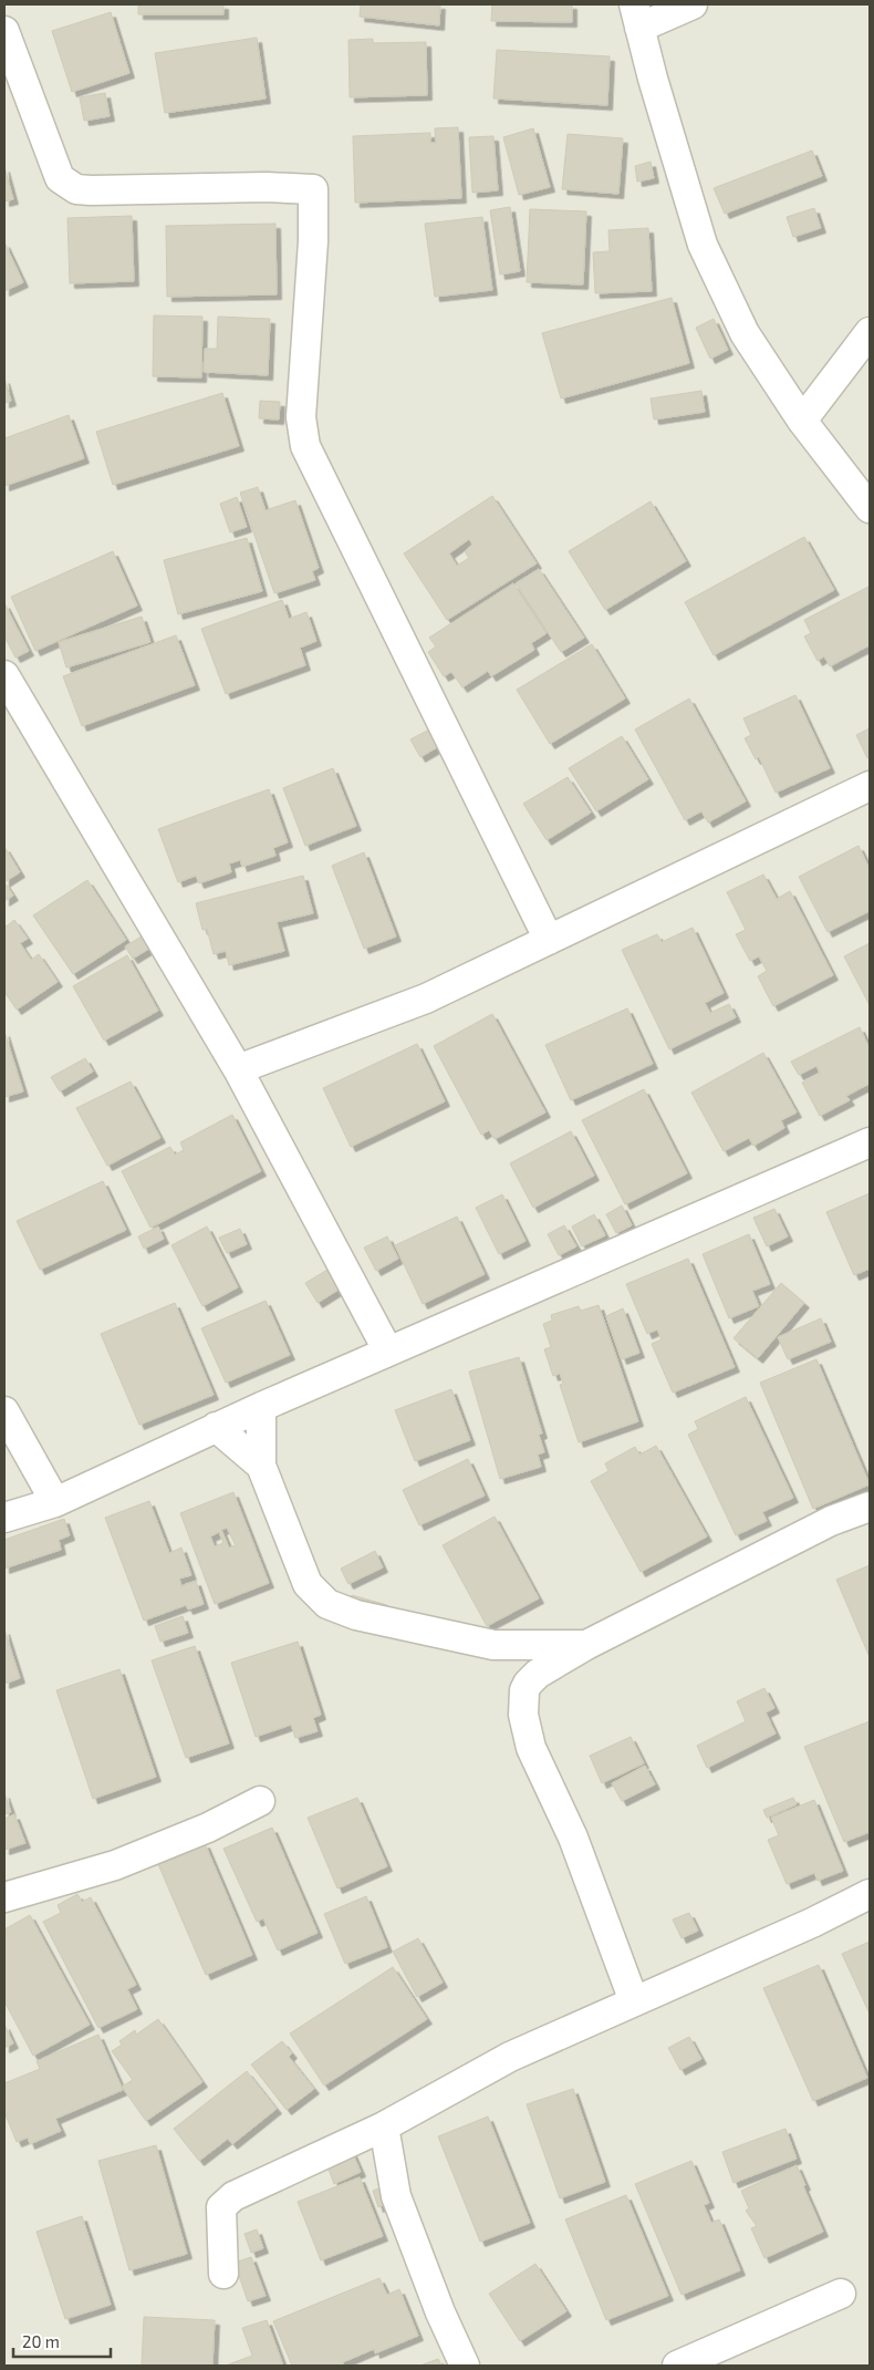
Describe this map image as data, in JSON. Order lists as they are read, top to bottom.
{
  "scale_bar": "20 m"
}
